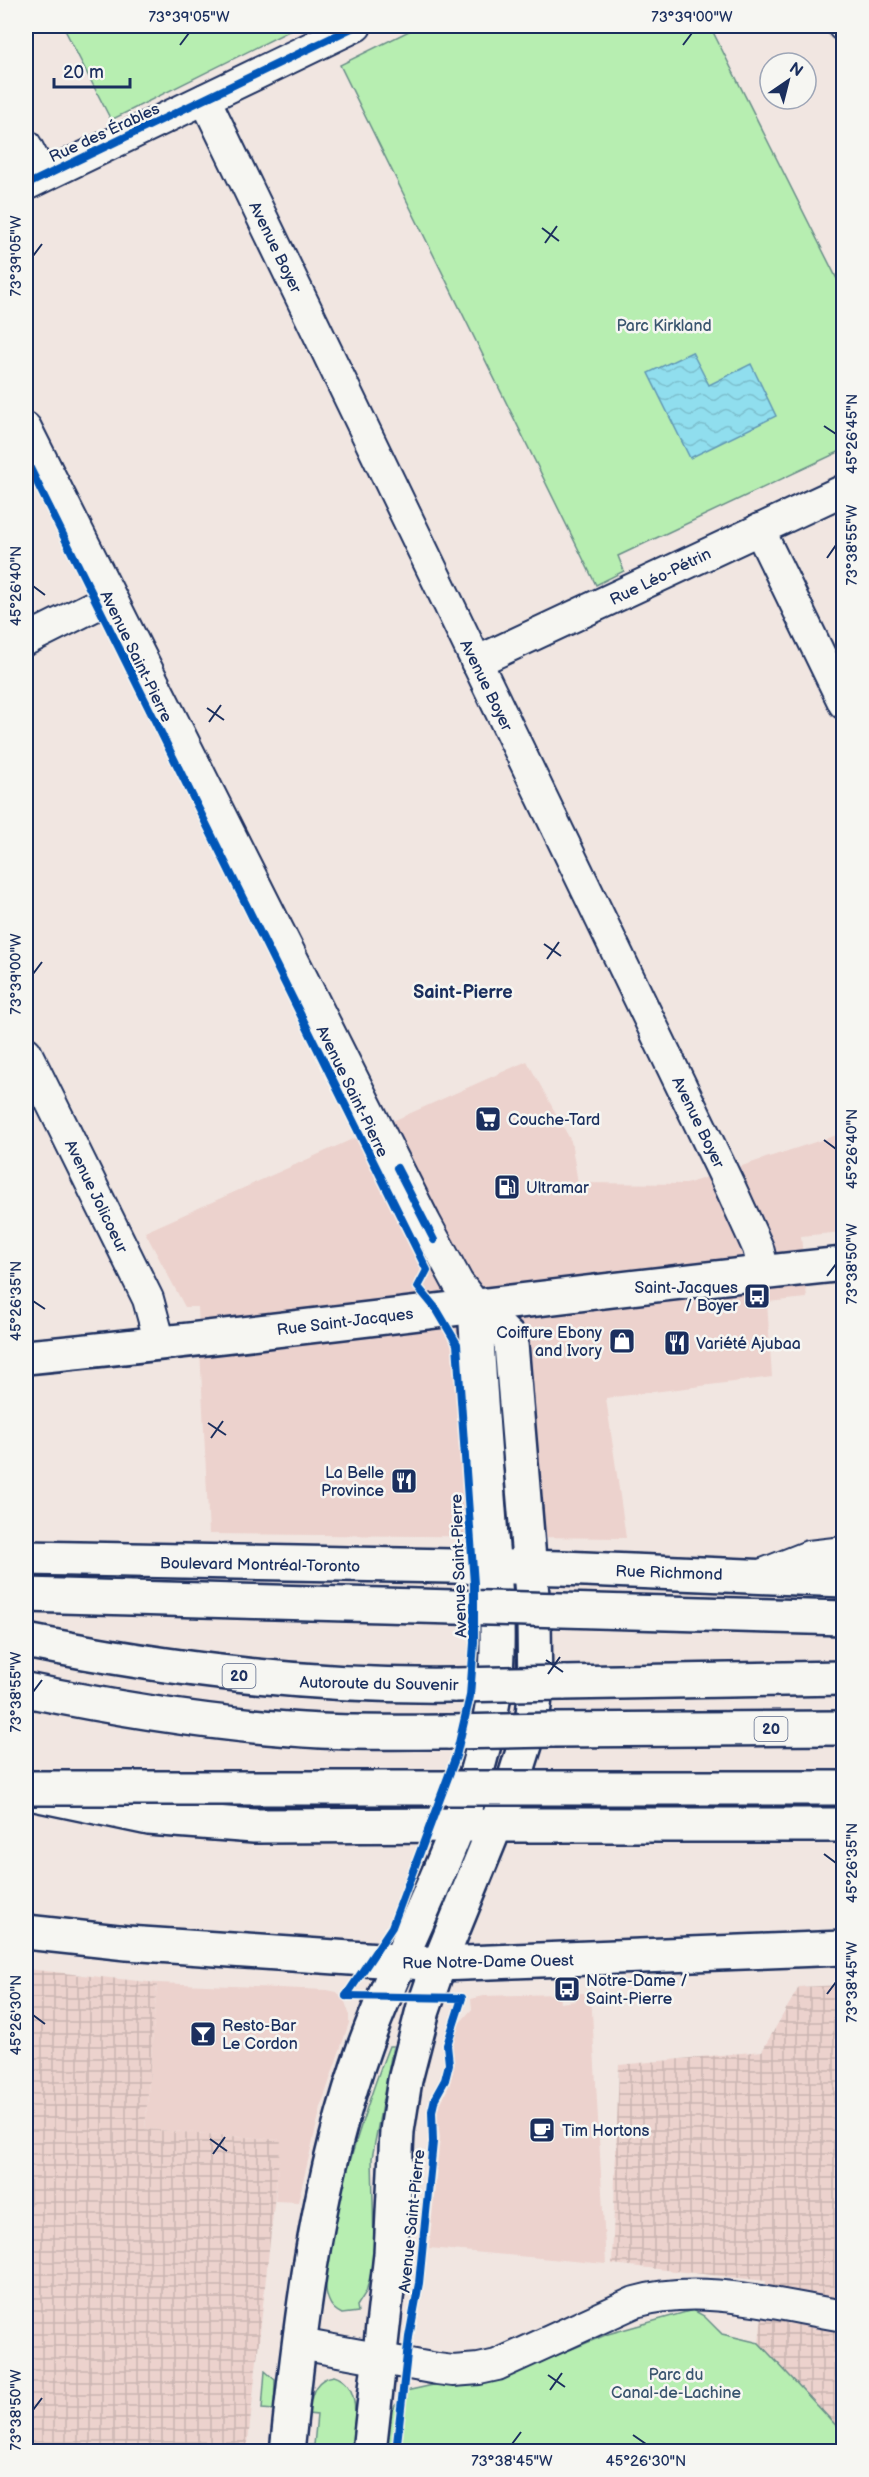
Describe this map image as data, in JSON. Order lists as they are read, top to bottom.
{
  "streets": {
    "main road": [
      "Avenue Saint-Pierre",
      "Rue Saint-Jacques",
      "Boulevard Montréal-Toronto",
      "Rue Richmond",
      "20",
      "Autoroute du Souvenir",
      "Rue Notre-Dame Ouest"
    ],
    "street": [
      "Rue des Érables",
      "Avenue Boyer",
      "Rue Léo-Pétrin",
      "Avenue Jolicoeur"
    ]
  },
  "crossings": [
    ["Rue des Érables", "Avenue Boyer"],
    ["Avenue Boyer", "Rue Léo-Pétrin"],
    ["Avenue Boyer", "Rue Saint-Jacques"],
    ["Avenue Saint-Pierre", "Rue Saint-Jacques"],
    ["Avenue Saint-Pierre", "Boulevard Montréal-Toronto"],
    ["Avenue Saint-Pierre", "Rue Richmond"],
    ["Avenue Saint-Pierre", "Rue Notre-Dame Ouest"],
    ["Avenue Jolicoeur", "Rue Saint-Jacques"],
    ["Boulevard Montréal-Toronto", "Rue Richmond"]
  ],
  "districts": ["Saint-Pierre"],
  "parks": ["Parc Kirkland", "Parc du Canal-de-Lachine"],
  "places": {
    "supermarket": ["Couche-Tard"],
    "fuel station": ["Ultramar"],
    "bus stop": ["Saint-Jacques / Boyer", "Notre-Dame / Saint-Pierre"],
    "shop": ["Coiffure Ebony and Ivory"],
    "restaurant": ["Variété Ajubaa", "La Belle Province"],
    "bar": ["Resto-Bar Le Cordon"],
    "cafe": ["Tim Hortons"]
  },
  "scale_bar": "20 m",
  "north": "top right",
  "coordinates": [
    "73°39'05\"W",
    "73°39'00\"W",
    "45°26'45\"N",
    "73°38'55\"W",
    "45°26'40\"N",
    "73°38'50\"W",
    "45°26'35\"N",
    "73°38'45\"W",
    "45°26'30\"N"
  ]
}
